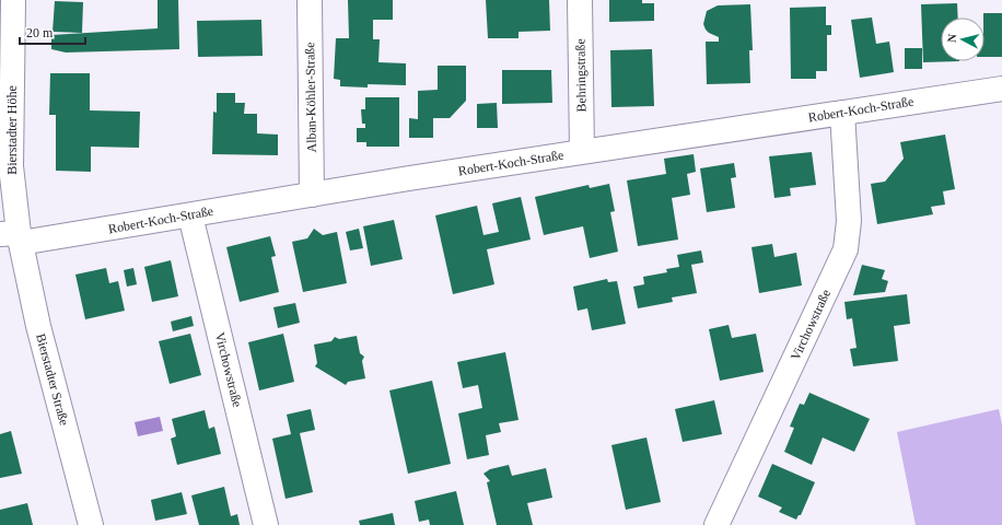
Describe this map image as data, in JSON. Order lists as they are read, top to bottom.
{
  "streets": {
    "street": [
      "Behringstraße",
      "Alban-Köhler-Straße",
      "Robert-Koch-Straße",
      "Bierstadter Höhe",
      "Virchowstraße",
      "Bierstadter Straße"
    ]
  },
  "crossings": [
    ["Behringstraße", "Robert-Koch-Straße"],
    ["Alban-Köhler-Straße", "Robert-Koch-Straße"],
    ["Robert-Koch-Straße", "Bierstadter Höhe"],
    ["Robert-Koch-Straße", "Virchowstraße"],
    ["Robert-Koch-Straße", "Bierstadter Straße"],
    ["Bierstadter Höhe", "Bierstadter Straße"]
  ],
  "scale_bar": "20 m",
  "north": "left"
}
